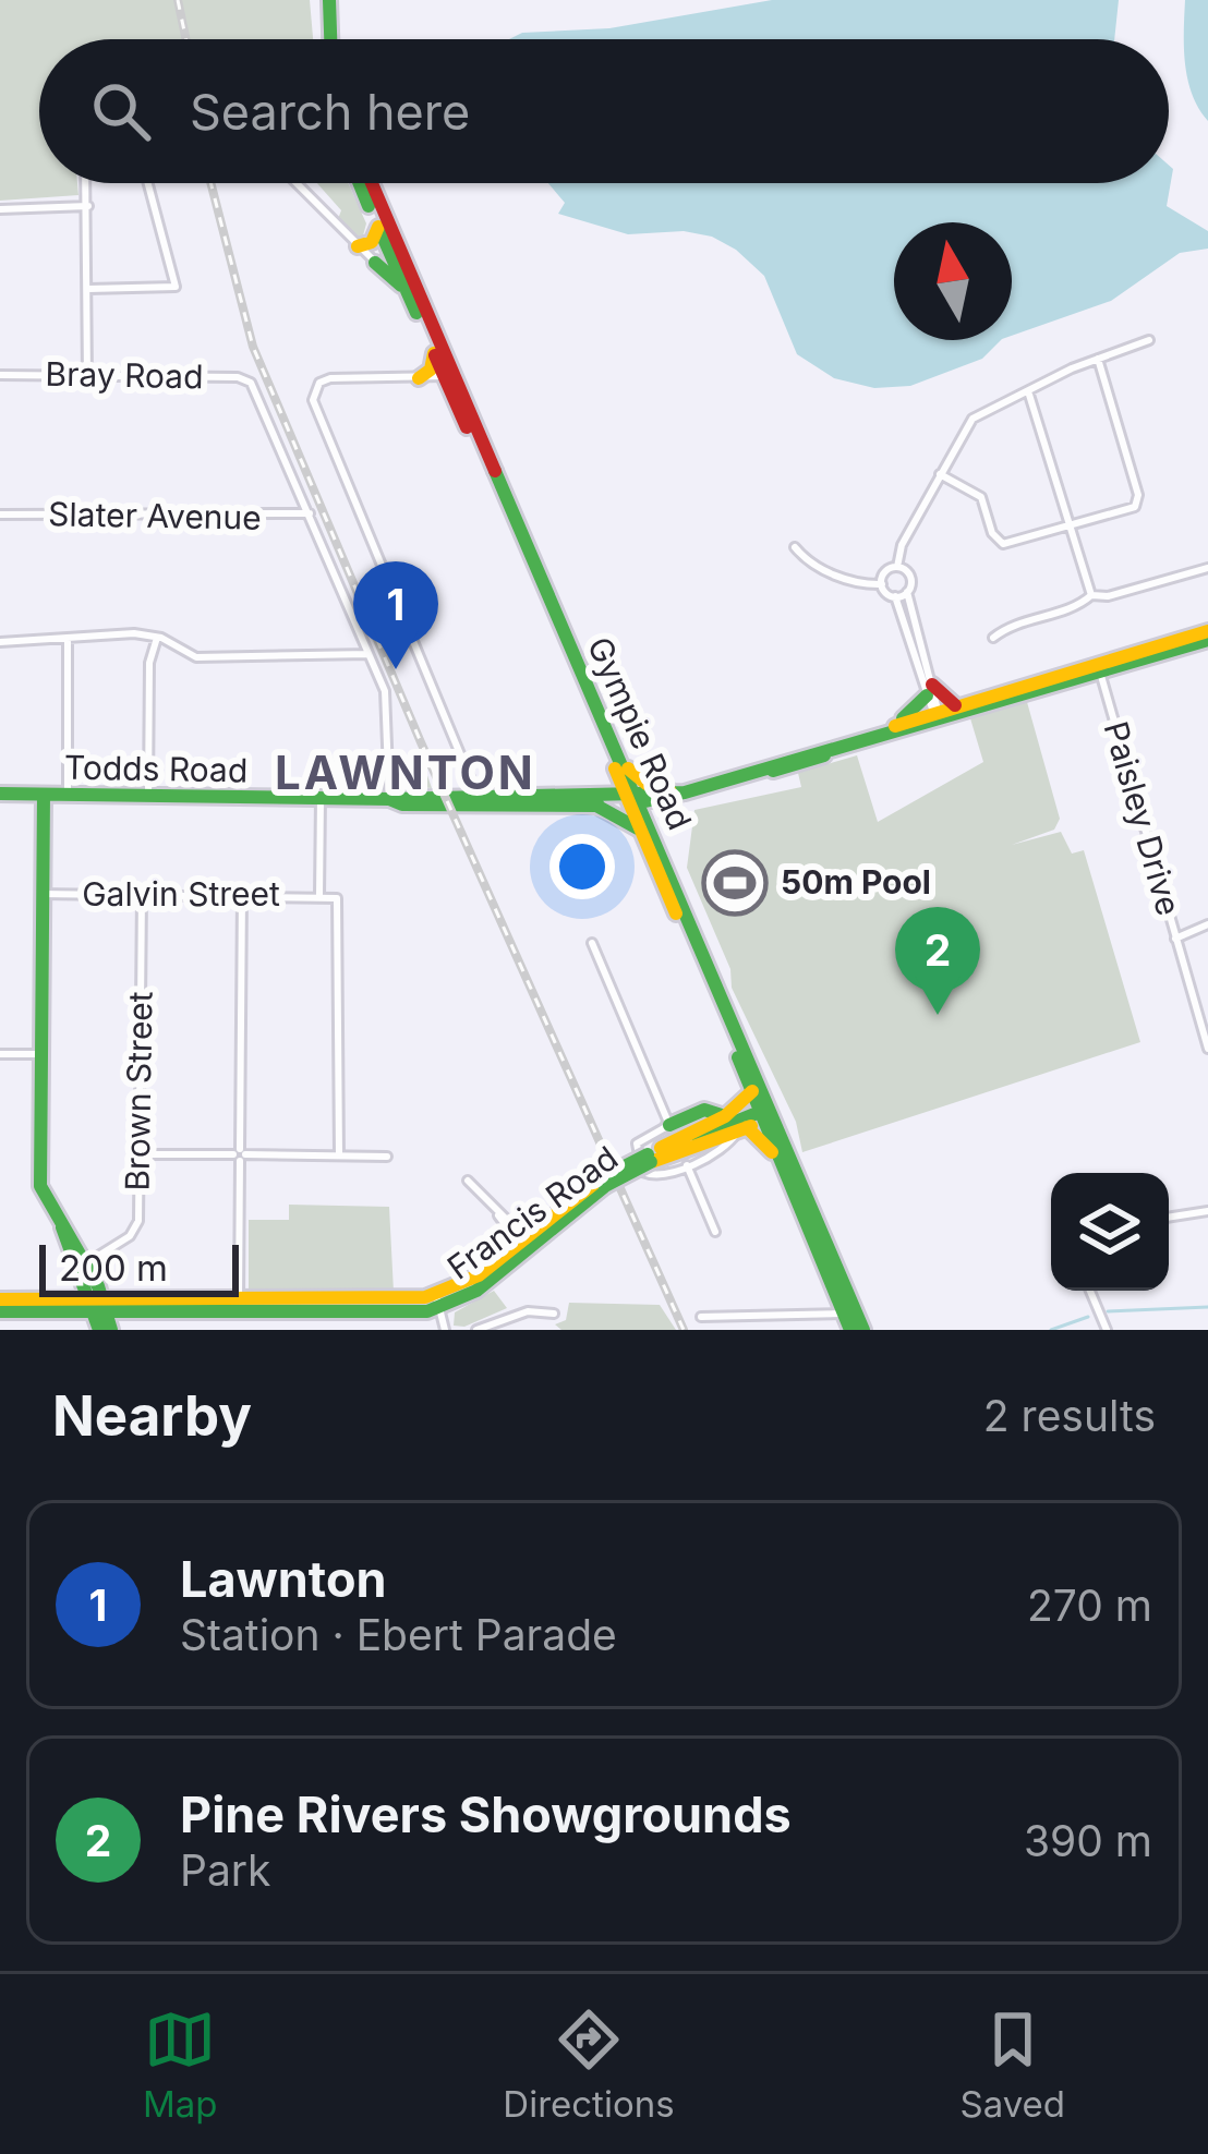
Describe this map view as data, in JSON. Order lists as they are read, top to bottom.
{
  "streets": {
    "main road": ["Gympie Road", "Todds Road", "Francis Road"],
    "street": [
      "Bray Road",
      "Slater Avenue",
      "Paisley Drive",
      "Galvin Street",
      "Brown Street"
    ]
  },
  "crossings": [
    ["Bray Road", "Slater Avenue"],
    ["Gympie Road", "Todds Road"],
    ["Gympie Road", "Francis Road"],
    ["Galvin Street", "Brown Street"]
  ],
  "districts": ["LAWNTON"],
  "places": {
    "sports": ["50m Pool"]
  },
  "scale_bar": "200 m",
  "north": "top",
  "page": {
    "search": "Search here",
    "pins": ["1", "2"],
    "scale": "200 m",
    "heading": ["Nearby", "2 results"],
    "list": [
      {
        "mark": "1",
        "name": "Lawnton",
        "note": "Station · Ebert Parade",
        "value": "270 m"
      },
      {
        "mark": "2",
        "name": "Pine Rivers Showgrounds",
        "note": "Park",
        "value": "390 m"
      }
    ],
    "nav": ["Map", "Directions", "Saved"]
  }
}
